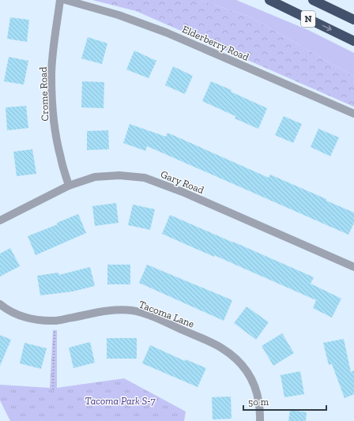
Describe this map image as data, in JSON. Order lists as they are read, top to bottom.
{
  "streets": {
    "highway": ["N"],
    "street": [
      "Elderberry Road",
      "Crome Road",
      "Gary Road",
      "Tacoma Lane"
    ]
  },
  "crossings": [
    ["Crome Road", "Gary Road"]
  ],
  "parks": ["Tacoma Park S-7"],
  "scale_bar": "50 m"
}
